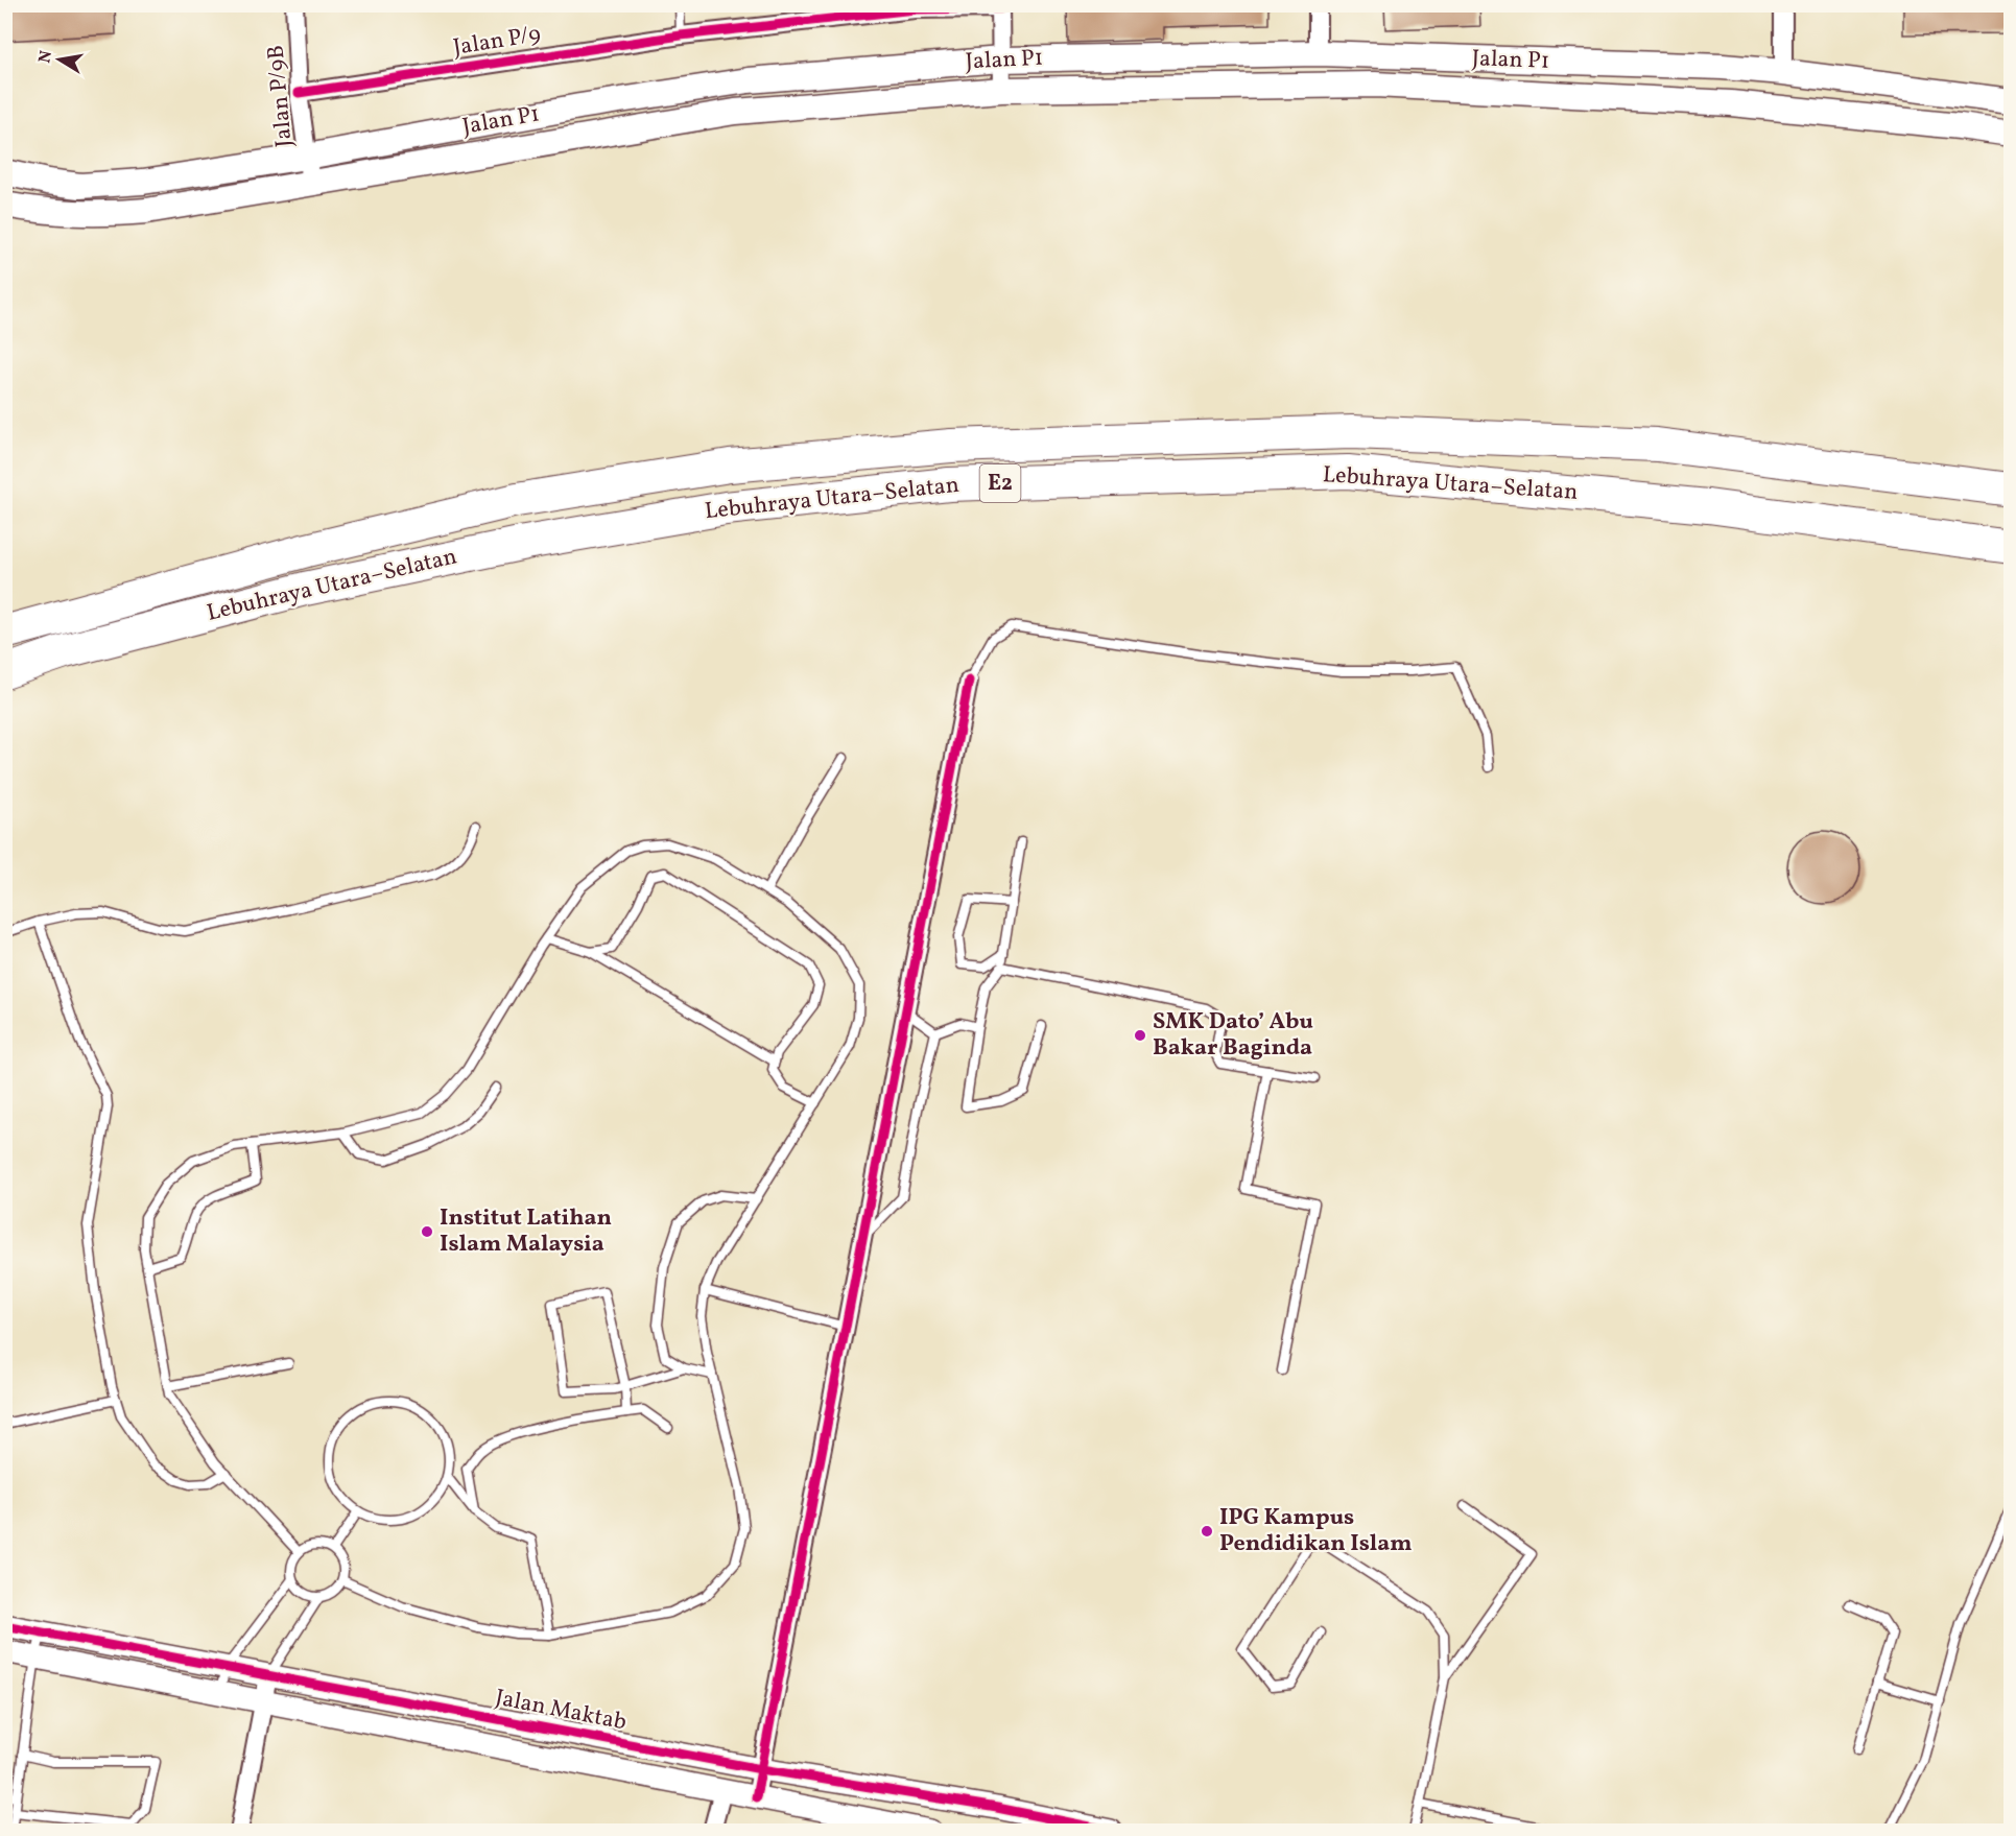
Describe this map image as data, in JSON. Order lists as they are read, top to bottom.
{
  "streets": {
    "highway": ["E2", "Lebuhraya Utara–Selatan"],
    "main road": ["Jalan P1"],
    "street": ["Jalan P/9", "Jalan P/9B", "Jalan Maktab"]
  },
  "crossings": [
    ["Jalan P/9", "Jalan P/9B"],
    ["Jalan P1", "Jalan P/9B"]
  ],
  "places": ["SMK Dato’ Abu Bakar Baginda", "Institut Latihan Islam Malaysia", "IPG Kampus Pendidikan Islam"],
  "north": "left"
}
